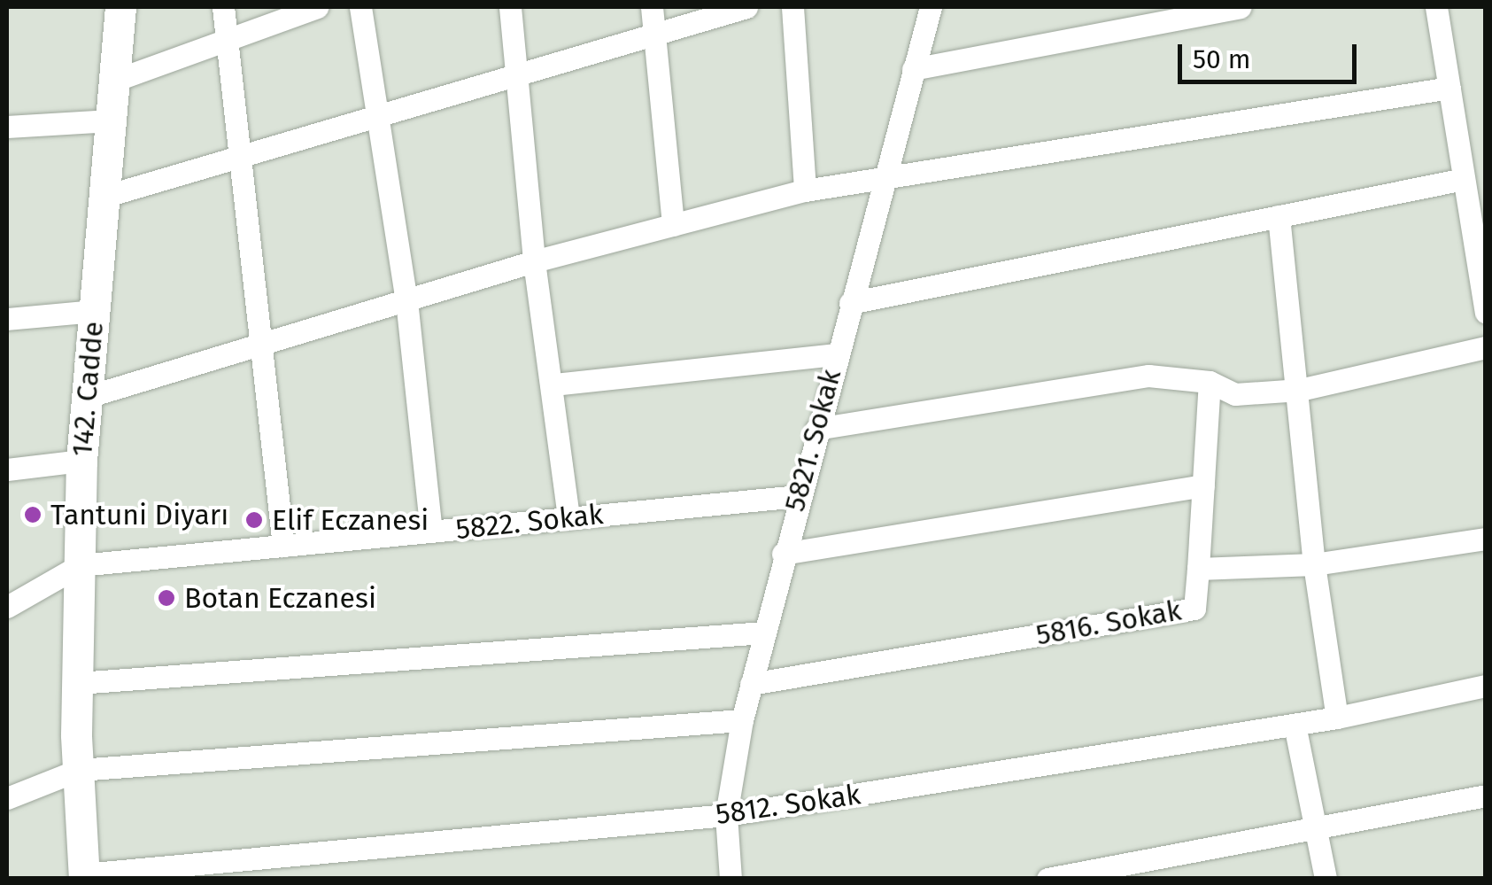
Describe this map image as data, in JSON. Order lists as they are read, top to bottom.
{
  "streets": {
    "street": [
      "142. Cadde",
      "5821. Sokak",
      "5822. Sokak",
      "5816. Sokak",
      "5812. Sokak"
    ]
  },
  "crossings": [
    ["142. Cadde", "5822. Sokak"],
    ["142. Cadde", "5812. Sokak"],
    ["5821. Sokak", "5822. Sokak"],
    ["5821. Sokak", "5816. Sokak"],
    ["5821. Sokak", "5812. Sokak"]
  ],
  "places": ["Tantuni Diyarı", "Elif Eczanesi", "Botan Eczanesi"],
  "scale_bar": "50 m"
}
